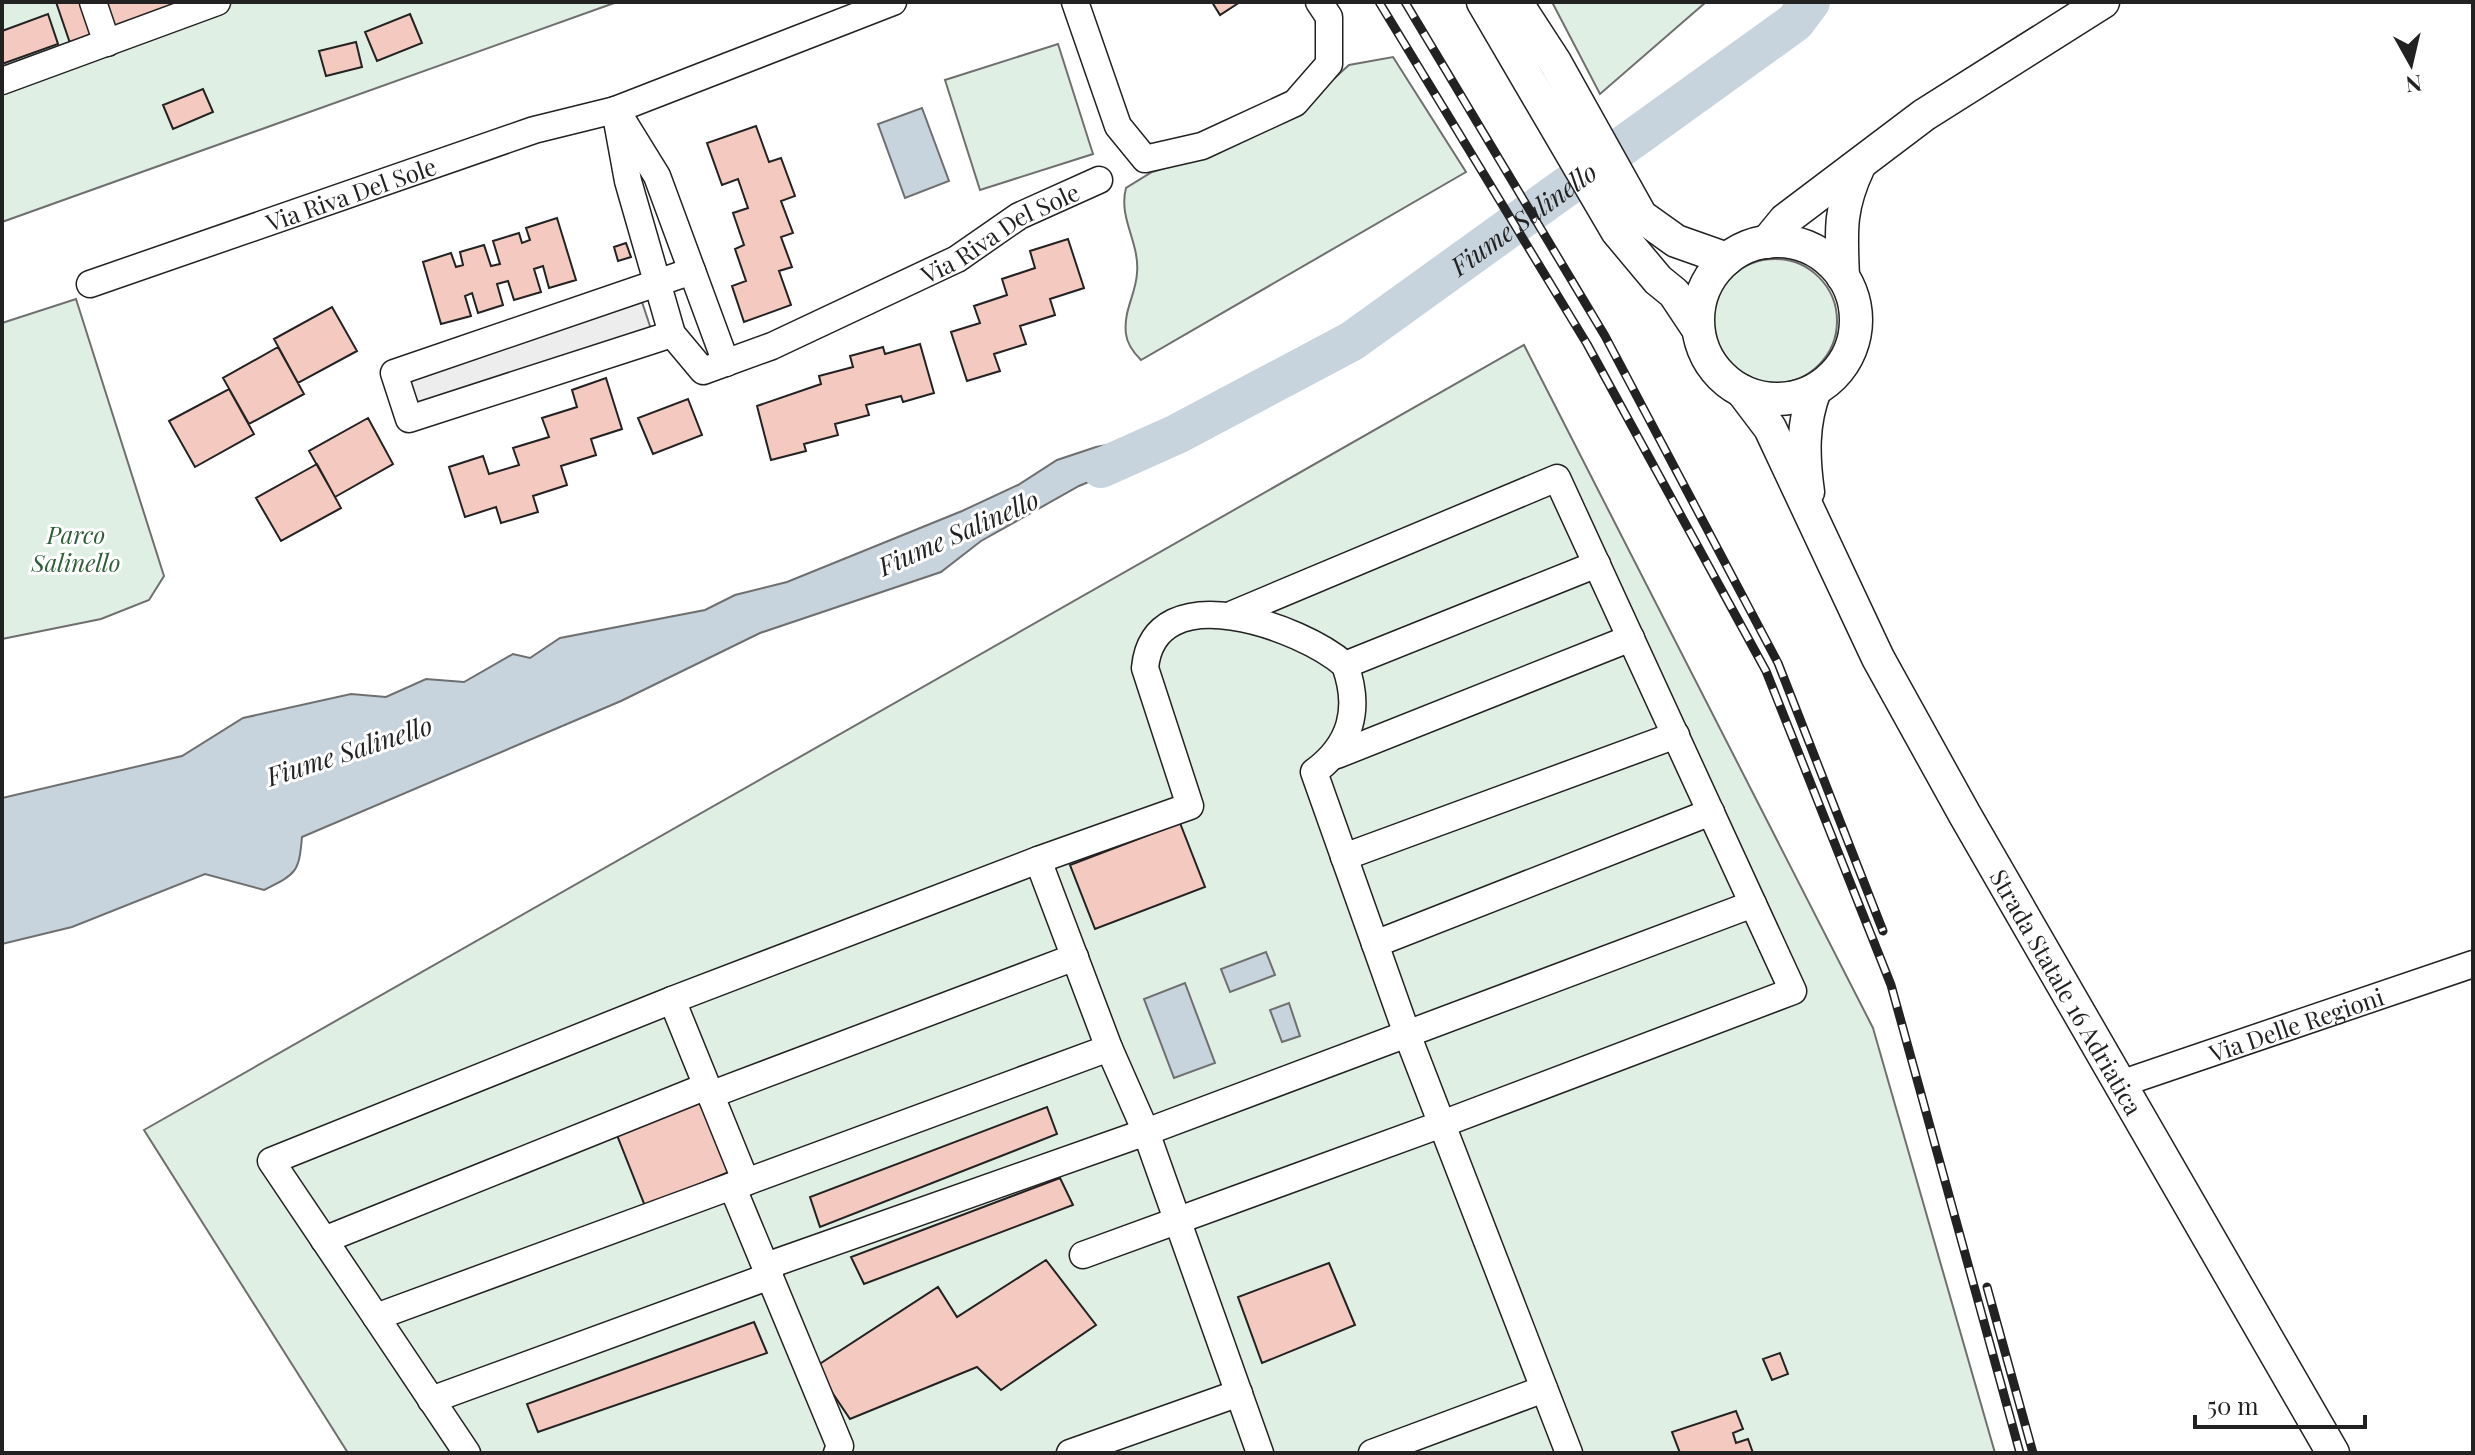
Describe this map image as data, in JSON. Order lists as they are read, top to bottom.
{
  "streets": {
    "main road": ["Strada Statale 16 Adriatica"],
    "street": ["Via Riva Del Sole", "Via Delle Regioni"]
  },
  "crossings": [
    ["Strada Statale 16 Adriatica", "Via Delle Regioni"]
  ],
  "water": ["Fiume Salinello"],
  "parks": ["Parco Salinello"],
  "scale_bar": "50 m",
  "north": "bottom"
}
